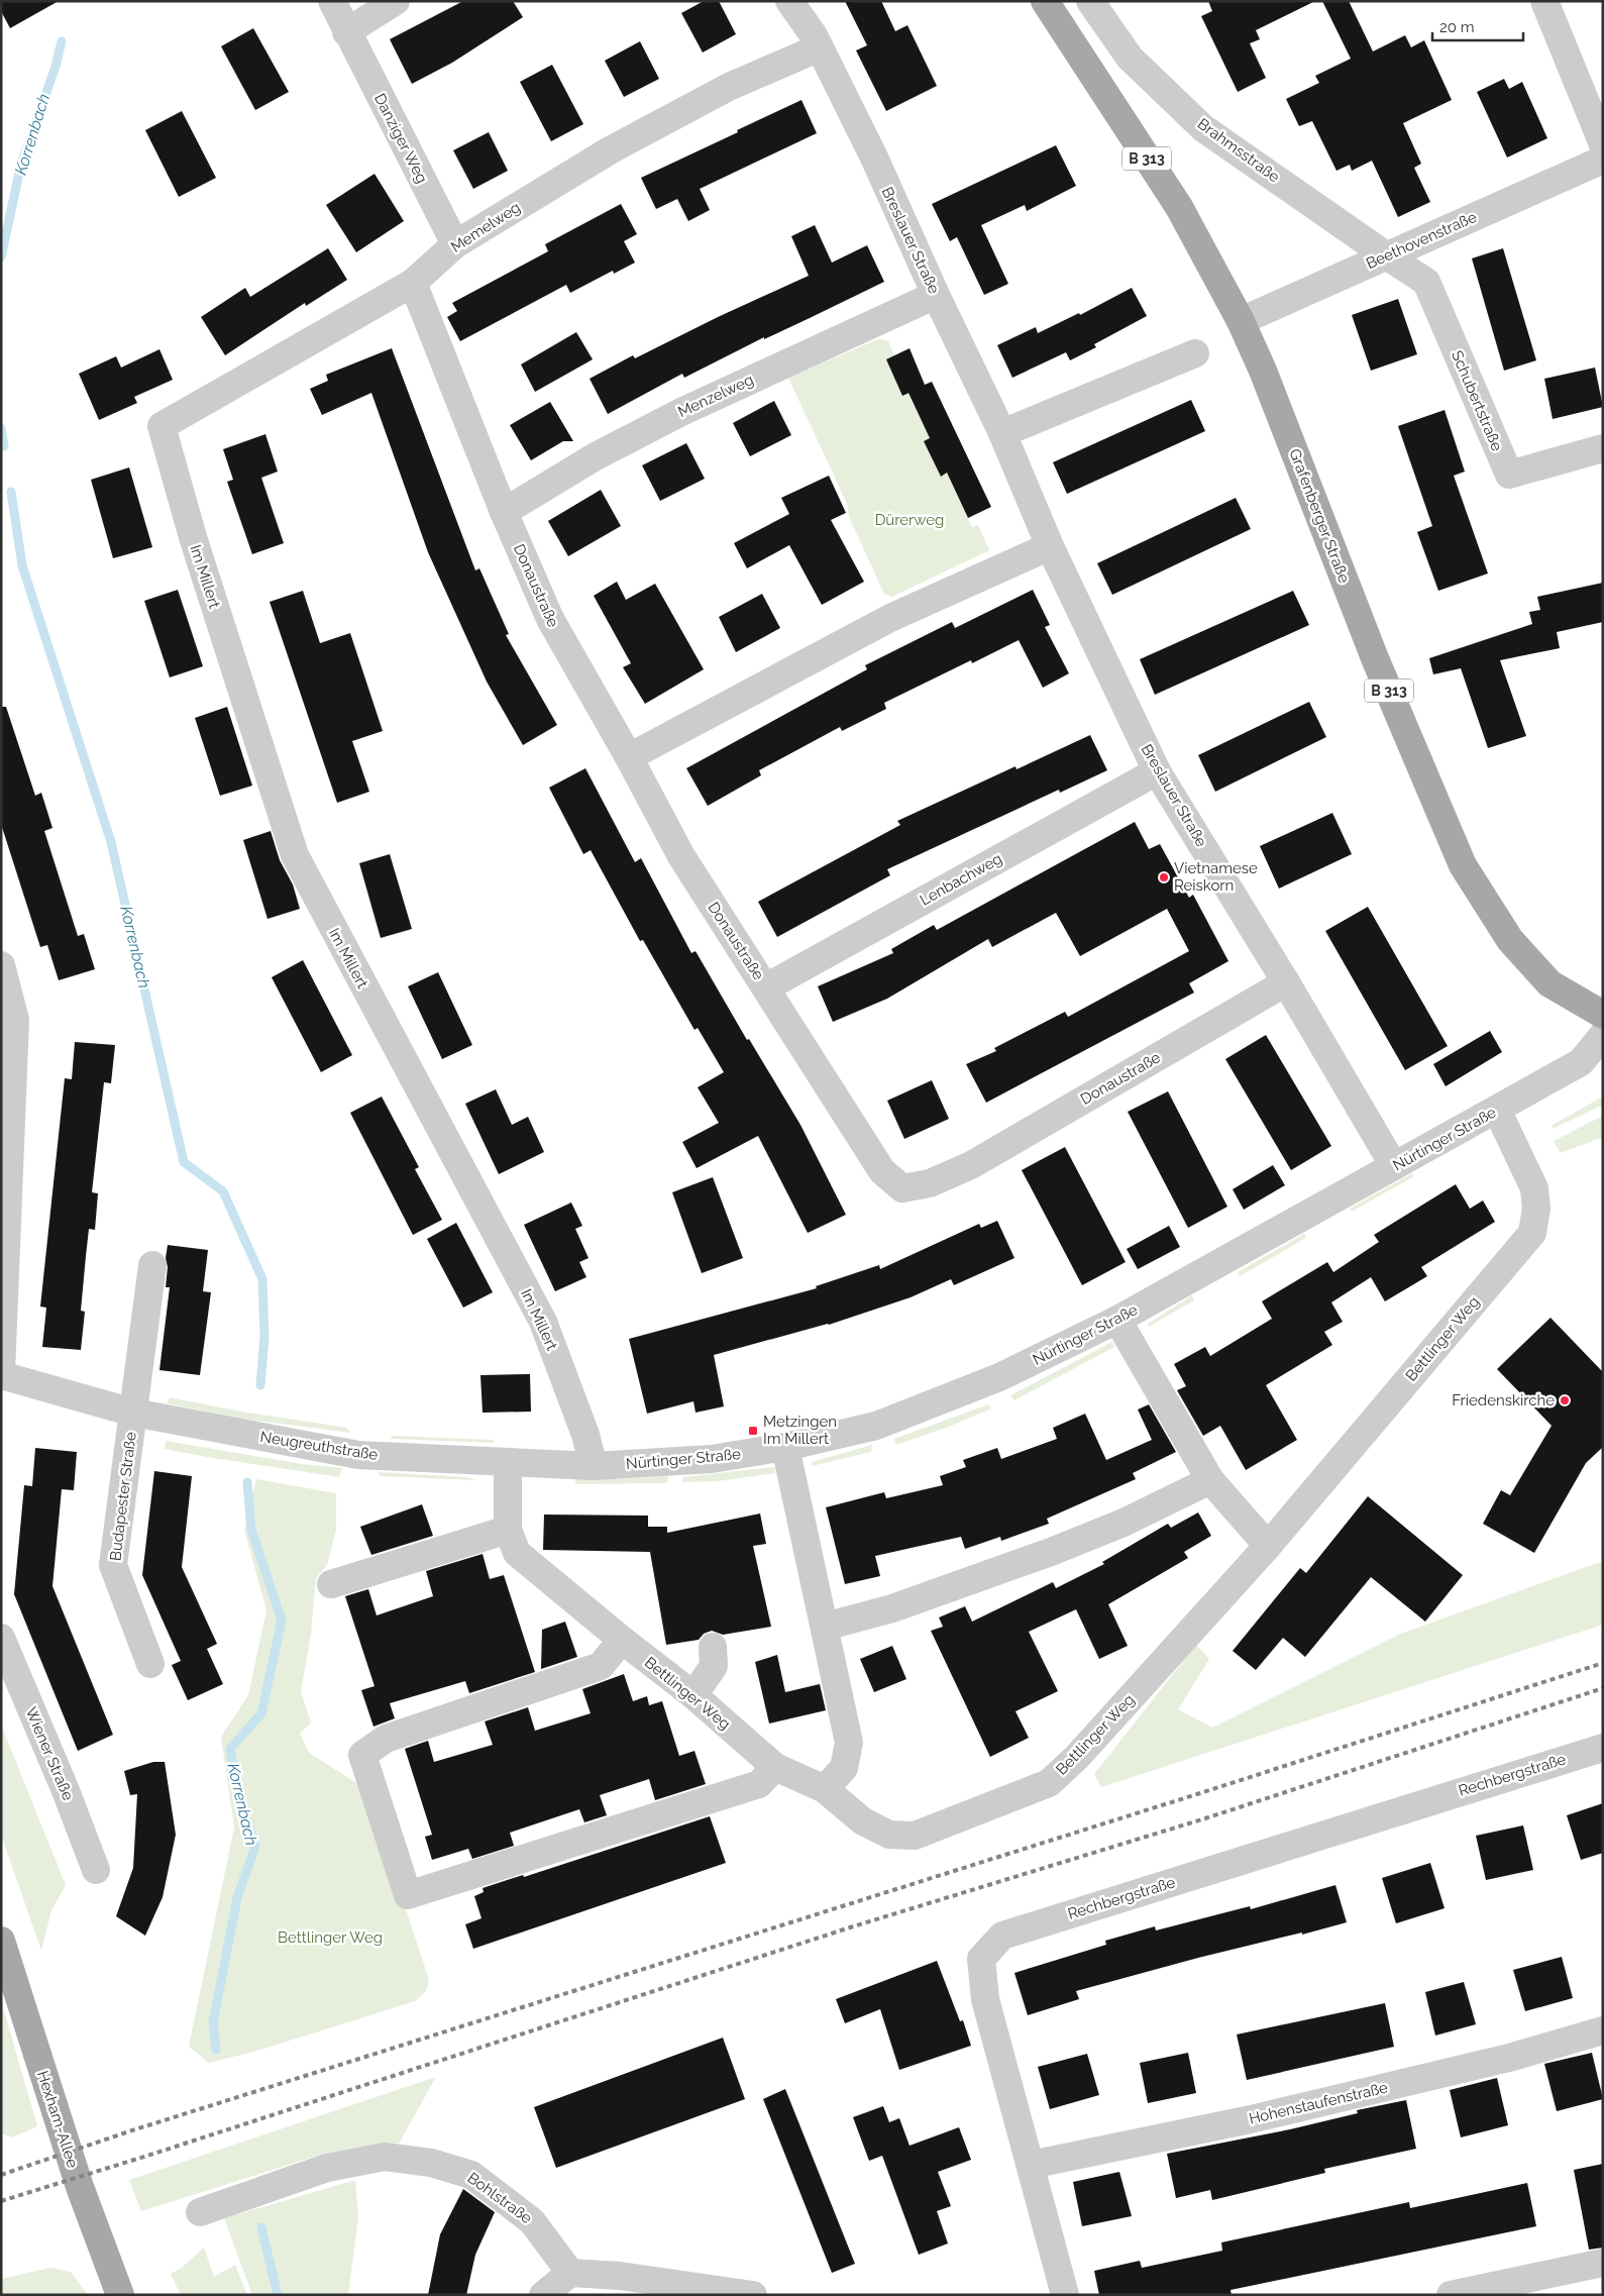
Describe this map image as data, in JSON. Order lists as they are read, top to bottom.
{
  "streets": {
    "main road": ["B 313", "Grafenberger Straße", "Hexham-Allee"],
    "street": [
      "Danziger Weg",
      "Brahmsstraße",
      "Memelweg",
      "Breslauer Straße",
      "Beethovenstraße",
      "Menzelweg",
      "Schubertstraße",
      "Im Millert",
      "Donaustraße",
      "Lenbachweg",
      "Nürtinger Straße",
      "Bettlinger Weg",
      "Neugreuthstraße",
      "Budapester Straße",
      "Wiener Straße",
      "Rechbergstraße",
      "Hohenstaufenstraße",
      "Bohlstraße"
    ]
  },
  "crossings": [
    ["Danziger Weg", "Memelweg"],
    ["Brahmsstraße", "Beethovenstraße"],
    ["Brahmsstraße", "Schubertstraße"],
    ["Memelweg", "Breslauer Straße"],
    ["Memelweg", "Im Millert"],
    ["Memelweg", "Donaustraße"],
    ["Breslauer Straße", "Menzelweg"],
    ["Breslauer Straße", "Donaustraße"],
    ["Breslauer Straße", "Lenbachweg"],
    ["Breslauer Straße", "Nürtinger Straße"],
    ["Beethovenstraße", "Schubertstraße"],
    ["Beethovenstraße", "Grafenberger Straße"],
    ["Menzelweg", "Donaustraße"],
    ["Im Millert", "Nürtinger Straße"],
    ["Donaustraße", "Lenbachweg"],
    ["Nürtinger Straße", "Bettlinger Weg"],
    ["Nürtinger Straße", "Neugreuthstraße"],
    ["Bettlinger Weg", "Neugreuthstraße"],
    ["Neugreuthstraße", "Budapester Straße"],
    ["Rechbergstraße", "Hohenstaufenstraße"]
  ],
  "water": ["Korrenbach"],
  "parks": ["Dürerweg", "Bettlinger Weg"],
  "places": {
    "other": ["Vietnamese Reiskorn", "Friedenskirche"],
    "transit": ["Metzingen Im Millert"]
  },
  "scale_bar": "20 m"
}
